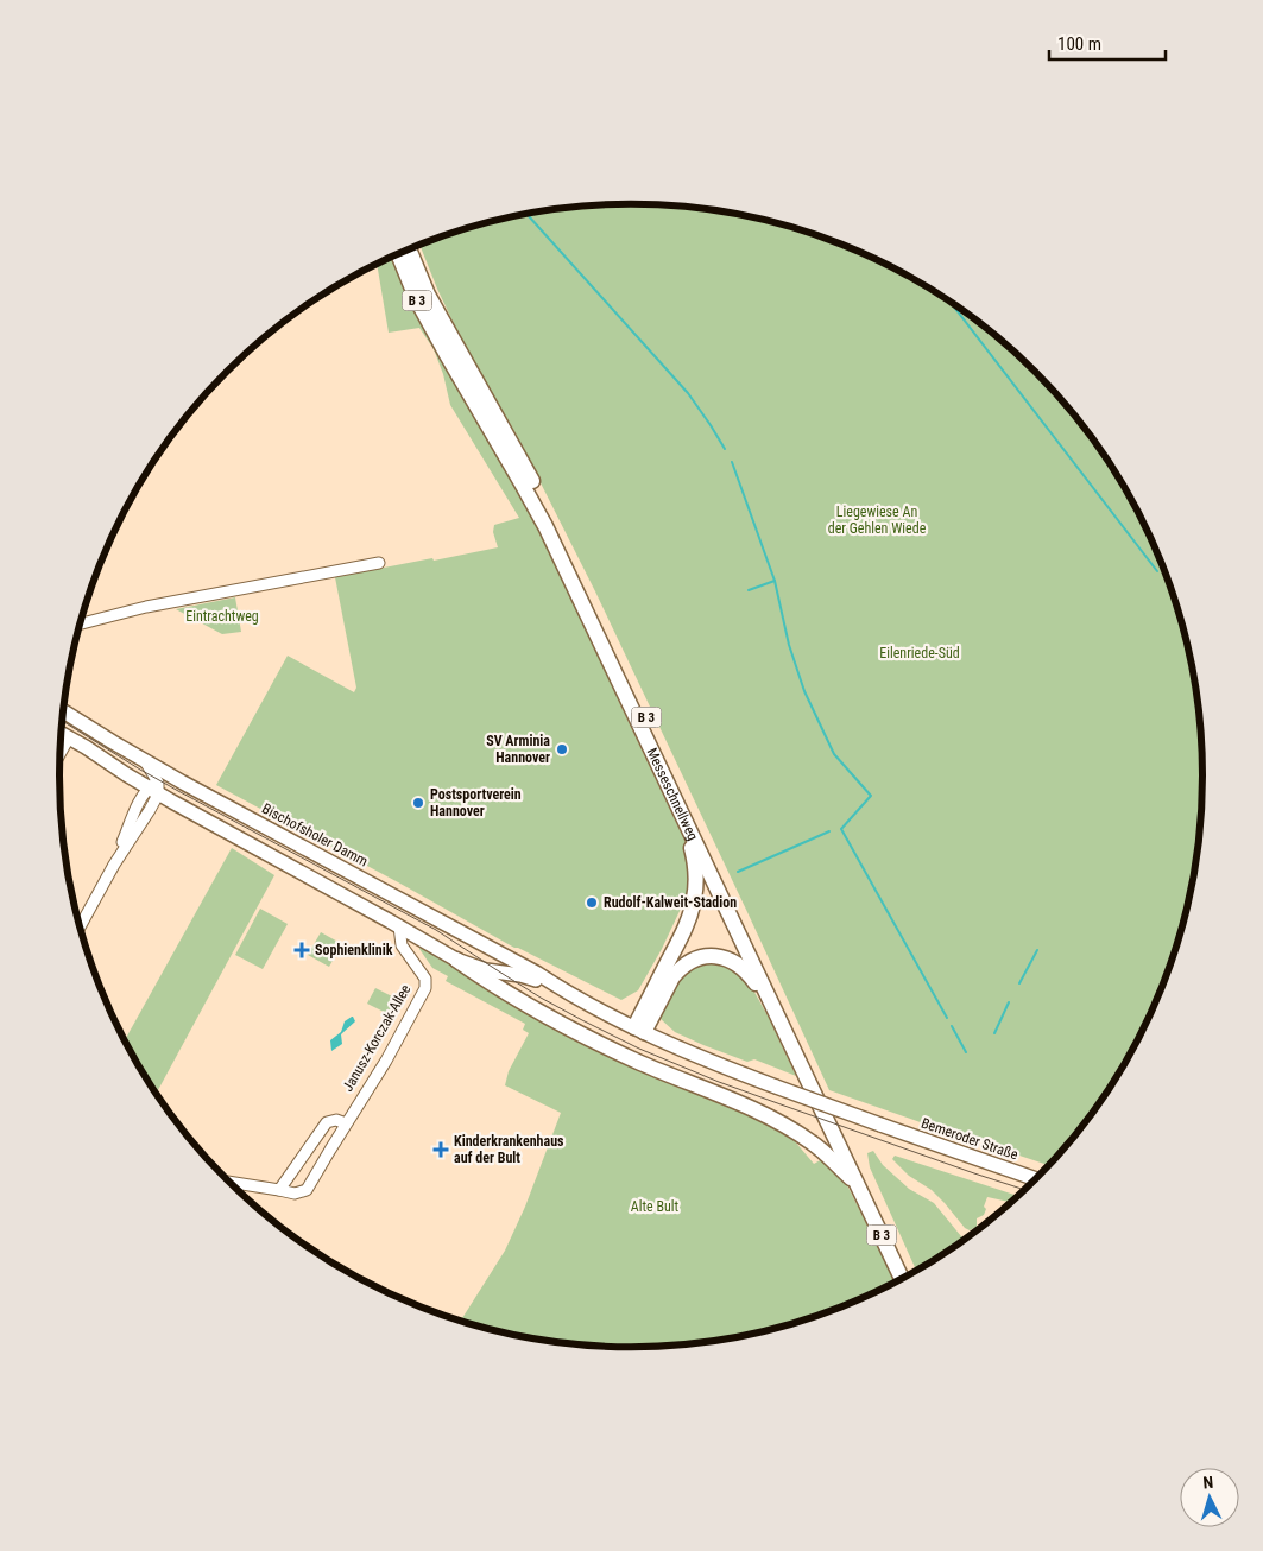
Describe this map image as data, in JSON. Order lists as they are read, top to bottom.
{
  "streets": {
    "highway": ["B 3", "Messeschnellweg"],
    "main road": ["Bischofsholer Damm", "Bemeroder Straße"],
    "street": ["Janusz-Korczak-Allee"]
  },
  "crossings": [
    ["Bischofsholer Damm", "Janusz-Korczak-Allee"],
    ["Bischofsholer Damm", "Bemeroder Straße"]
  ],
  "parks": [
    "Liegewiese An der Gehlen Wiede",
    "Eintrachtweg",
    "Eilenriede-Süd",
    "Alte Bult"
  ],
  "places": {
    "other": ["SV Arminia Hannover", "Postsportverein Hannover", "Rudolf-Kalweit-Stadion"],
    "health": ["Sophienklinik", "Kinderkrankenhaus auf der Bult"]
  },
  "scale_bar": "100 m",
  "north": "top"
}
